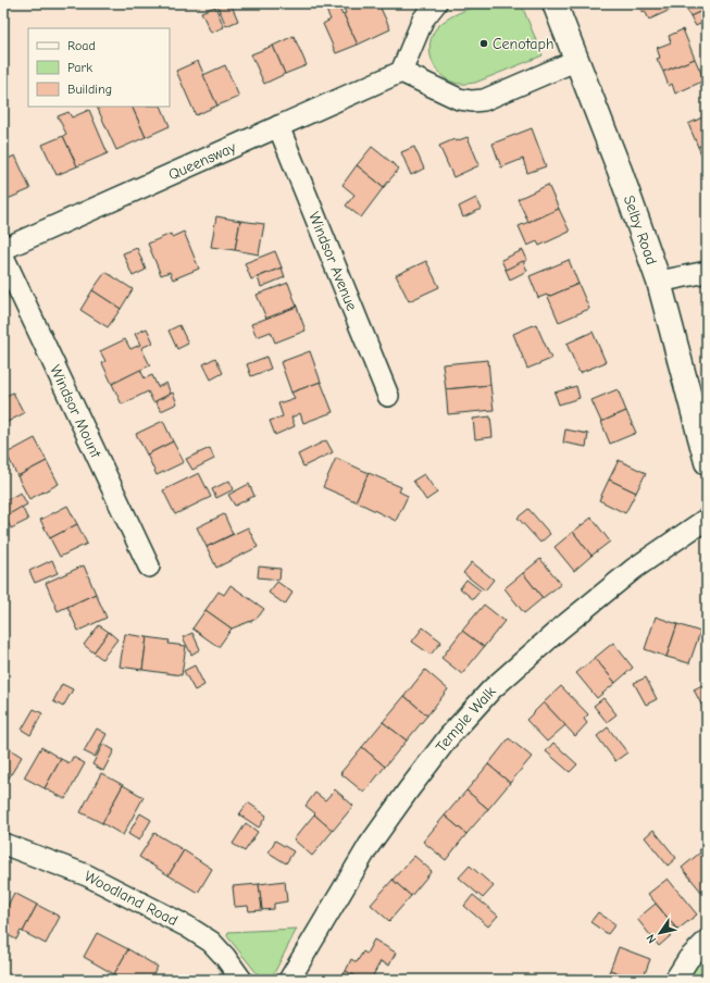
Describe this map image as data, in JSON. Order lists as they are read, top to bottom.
{
  "streets": {
    "main road": ["Selby Road"],
    "street": [
      "Queensway",
      "Windsor Avenue",
      "Windsor Mount",
      "Temple Walk",
      "Woodland Road"
    ]
  },
  "crossings": [
    ["Queensway", "Windsor Avenue"]
  ],
  "places": ["Cenotaph"],
  "legend": ["Road", "Park", "Building"],
  "north": "bottom left"
}
